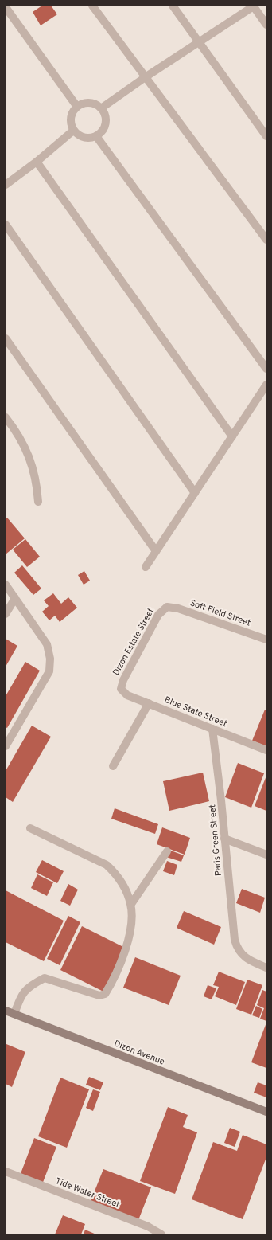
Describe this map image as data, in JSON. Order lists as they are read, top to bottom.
{
  "streets": {
    "street": [
      "Soft Field Street",
      "Dizon Estate Street",
      "Blue State Street",
      "Paris Green Street",
      "Dizon Avenue",
      "Tide Water Street"
    ]
  },
  "crossings": [
    ["Soft Field Street", "Dizon Estate Street"],
    ["Dizon Estate Street", "Blue State Street"],
    ["Blue State Street", "Paris Green Street"]
  ]
}
